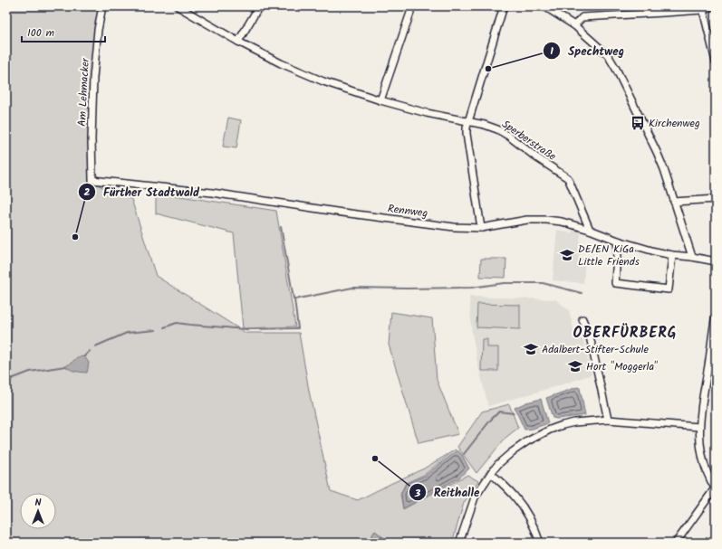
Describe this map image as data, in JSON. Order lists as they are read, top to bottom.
{
  "streets": {
    "street": ["Am Lehmacker", "Sperberstraße", "Rennweg"]
  },
  "crossings": [
    ["Am Lehmacker", "Rennweg"],
    ["Sperberstraße", "Rennweg"]
  ],
  "districts": ["OBERFÜRBERG"],
  "places": {
    "other": ["Spechtweg", "Fürther Stadtwald", "Reithalle"],
    "bus stop": ["Kirchenweg"],
    "school or university": ["DE/EN KiGa Little Friends", "Adalbert-Stifter-Schule", "Hort \"Moggerla\""]
  },
  "scale_bar": "100 m",
  "north": "top"
}
